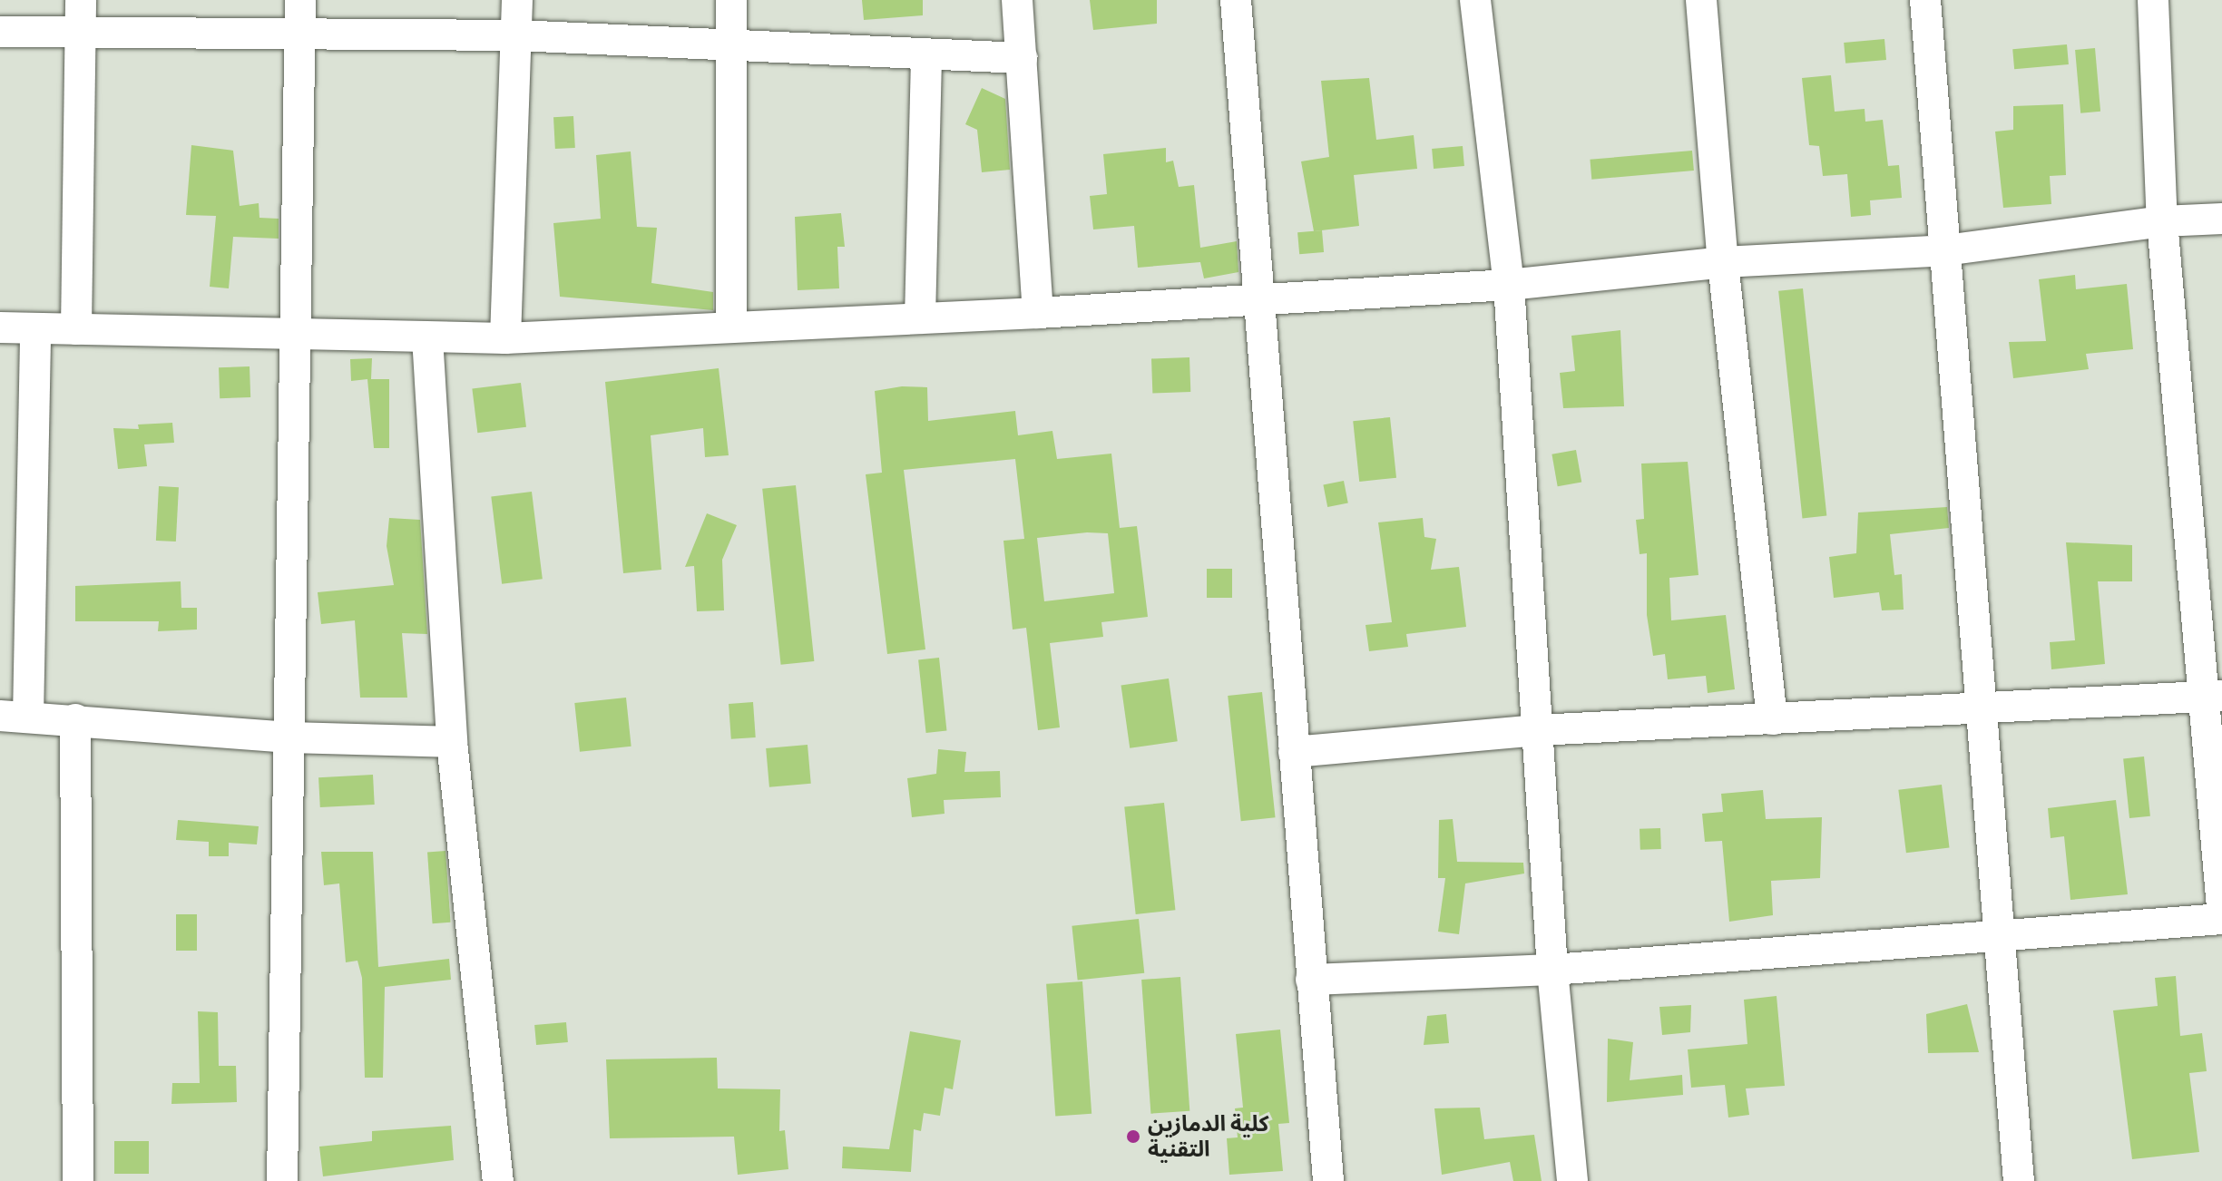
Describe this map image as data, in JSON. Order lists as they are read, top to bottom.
{
  "places": ["كلية الدمازين التقنية"]
}
